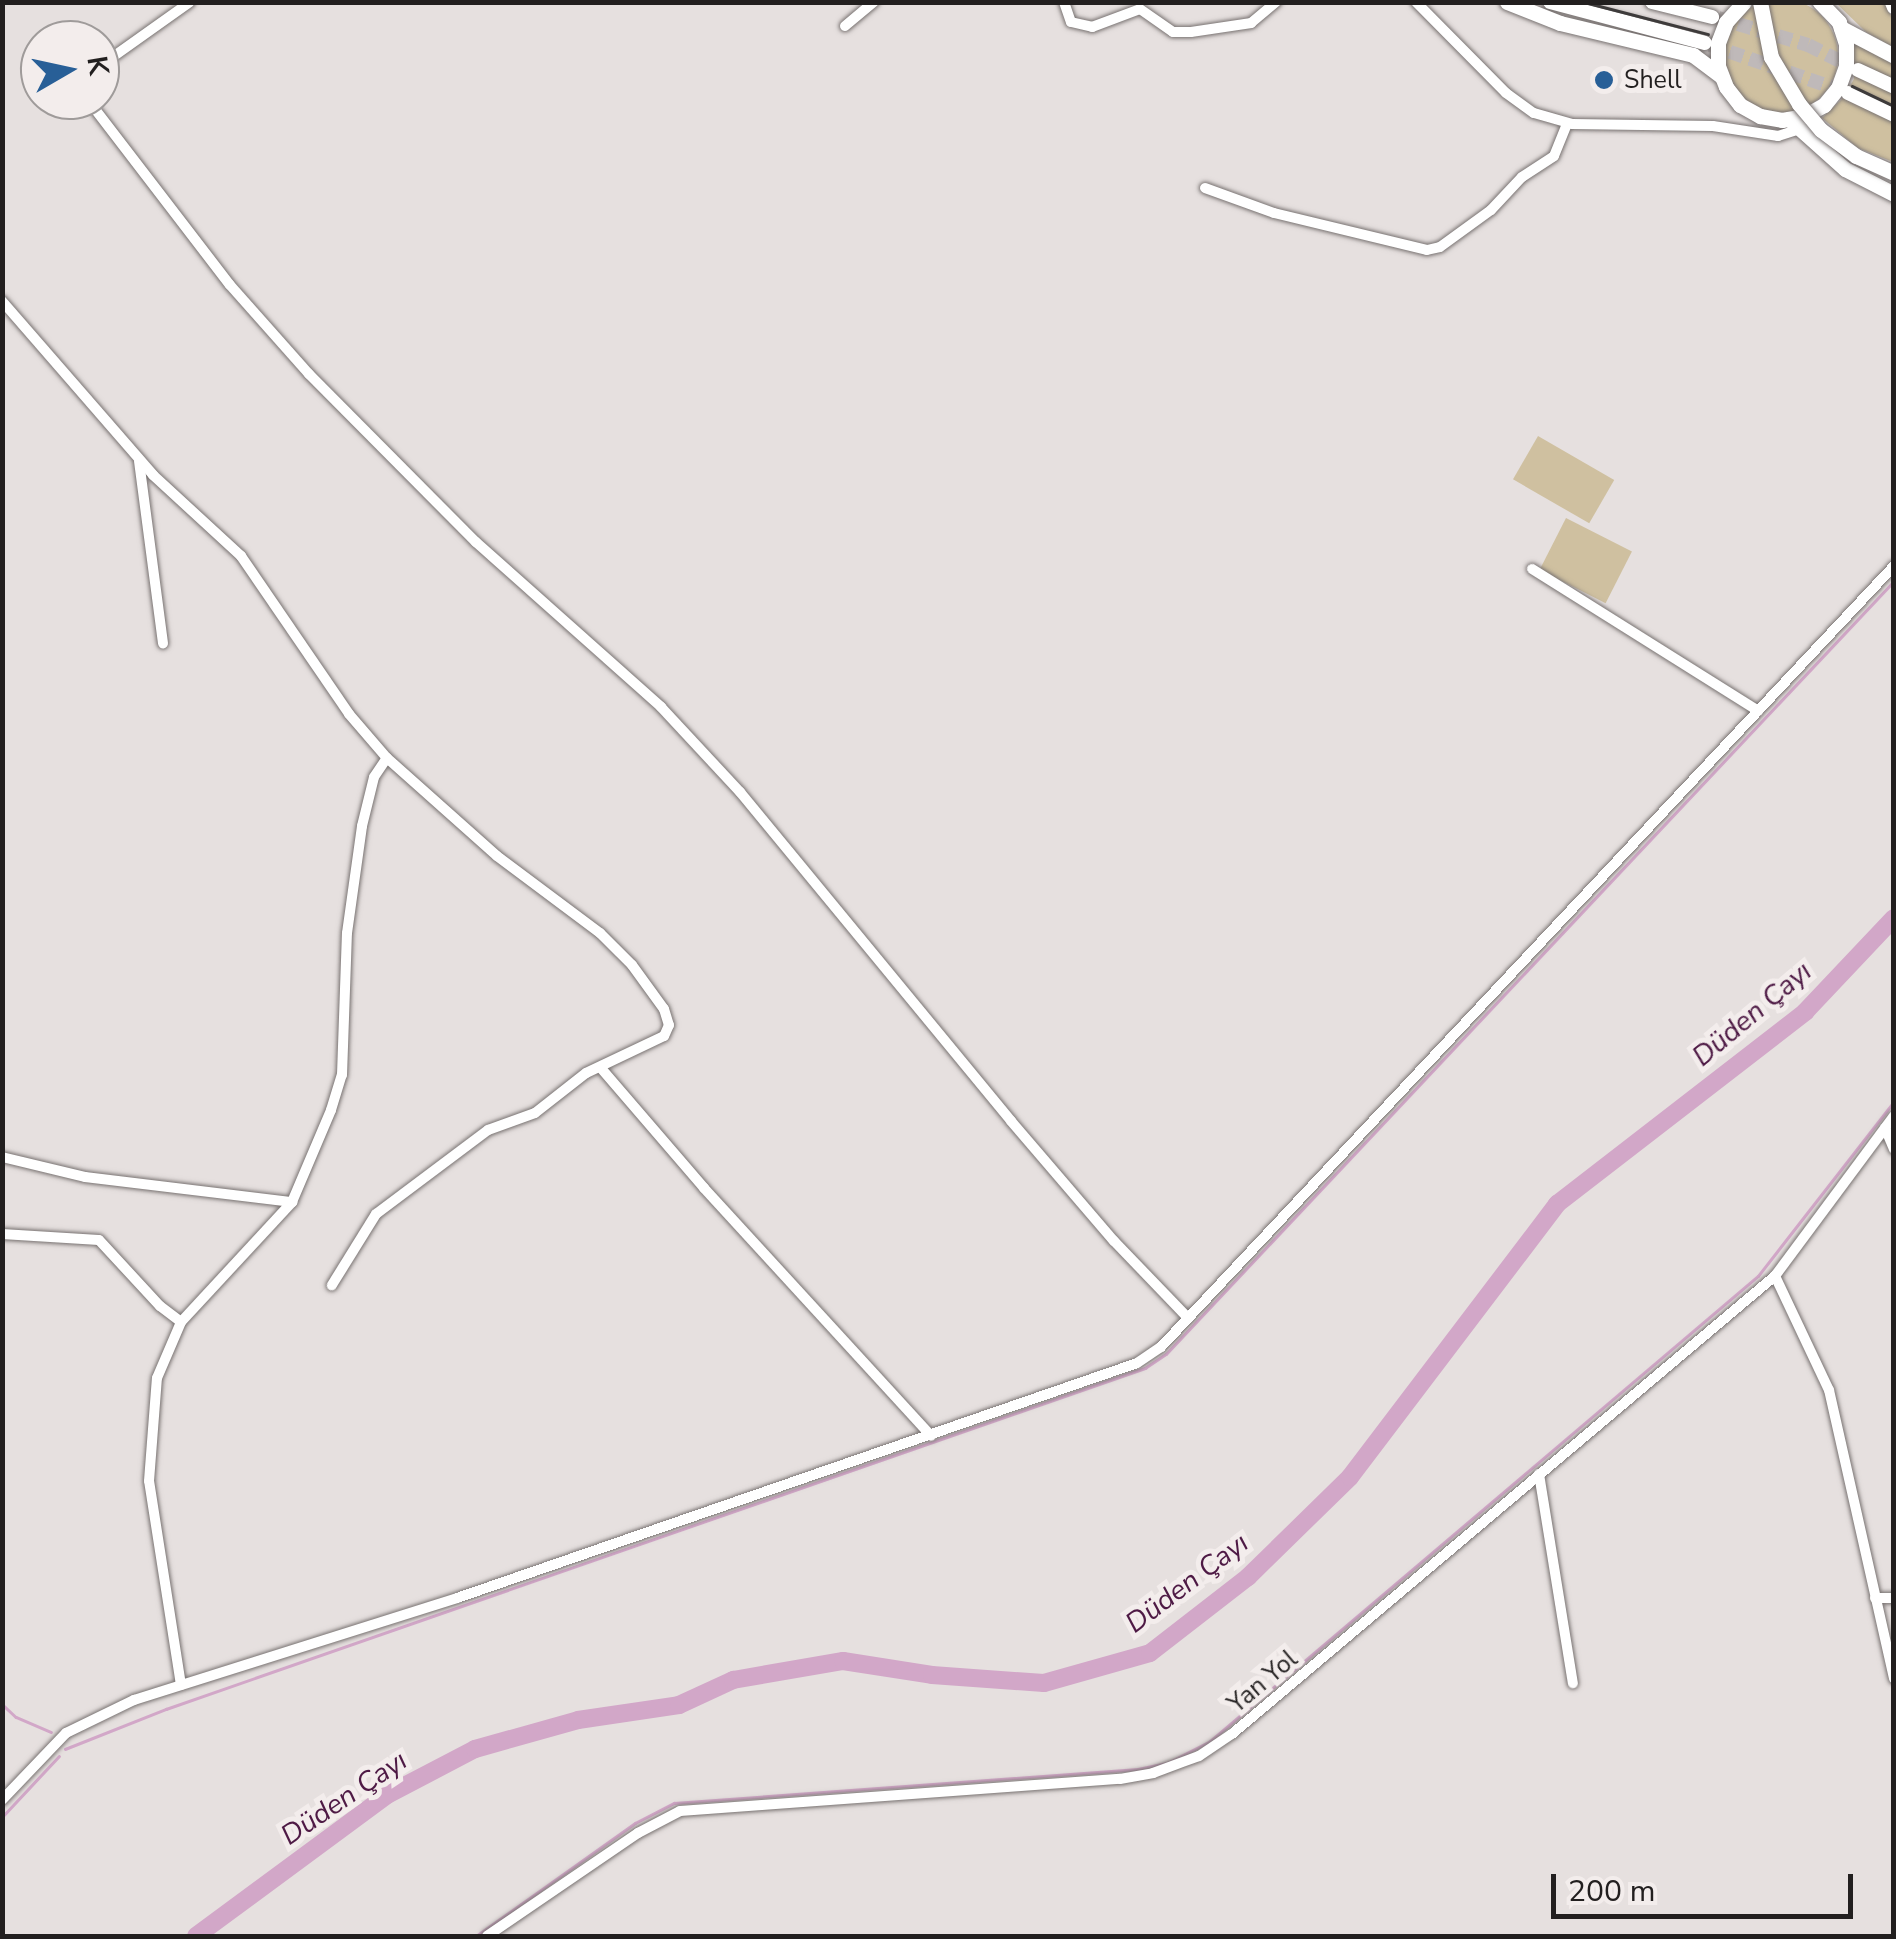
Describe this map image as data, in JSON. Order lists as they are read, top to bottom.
{
  "streets": {
    "street": ["Yan Yol"]
  },
  "water": ["Düden Çayı"],
  "places": ["Shell"],
  "scale_bar": "200 m",
  "north": "right"
}
